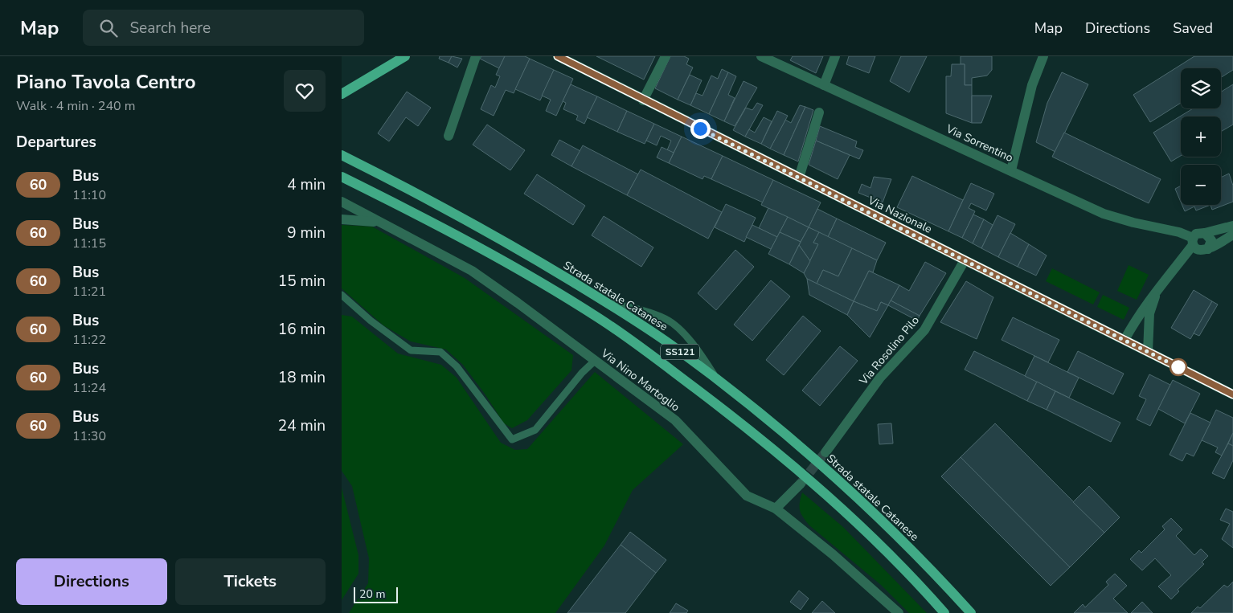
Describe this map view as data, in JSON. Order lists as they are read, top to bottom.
{
  "streets": {
    "main road": ["Strada statale Catanese", "SS121"],
    "street": [
      "Via Sorrentino",
      "Via Nazionale",
      "Via Rosolino Pilo",
      "Via Nino Martoglio"
    ]
  },
  "crossings": [
    ["Via Nazionale", "Via Rosolino Pilo"]
  ],
  "lines": ["bus line 60"],
  "scale_bar": "20 m",
  "page": {
    "header": "Map",
    "search": "Search here",
    "nav": ["Map", "Directions", "Saved"],
    "heading": [
      ["Piano Tavola Centro", "Walk · 4 min · 240 m"],
      "Departures"
    ],
    "map_buttons": ["+", "−"],
    "list": [
      {
        "mark": "60",
        "name": "Bus",
        "note": "11:10",
        "value": "4 min"
      },
      {
        "mark": "60",
        "name": "Bus",
        "note": "11:15",
        "value": "9 min"
      },
      {
        "mark": "60",
        "name": "Bus",
        "note": "11:21",
        "value": "15 min"
      },
      {
        "mark": "60",
        "name": "Bus",
        "note": "11:22",
        "value": "16 min"
      },
      {
        "mark": "60",
        "name": "Bus",
        "note": "11:24",
        "value": "18 min"
      },
      {
        "mark": "60",
        "name": "Bus",
        "note": "11:30",
        "value": "24 min"
      }
    ],
    "buttons": ["Directions", "Tickets"],
    "scale": "20 m"
  }
}
